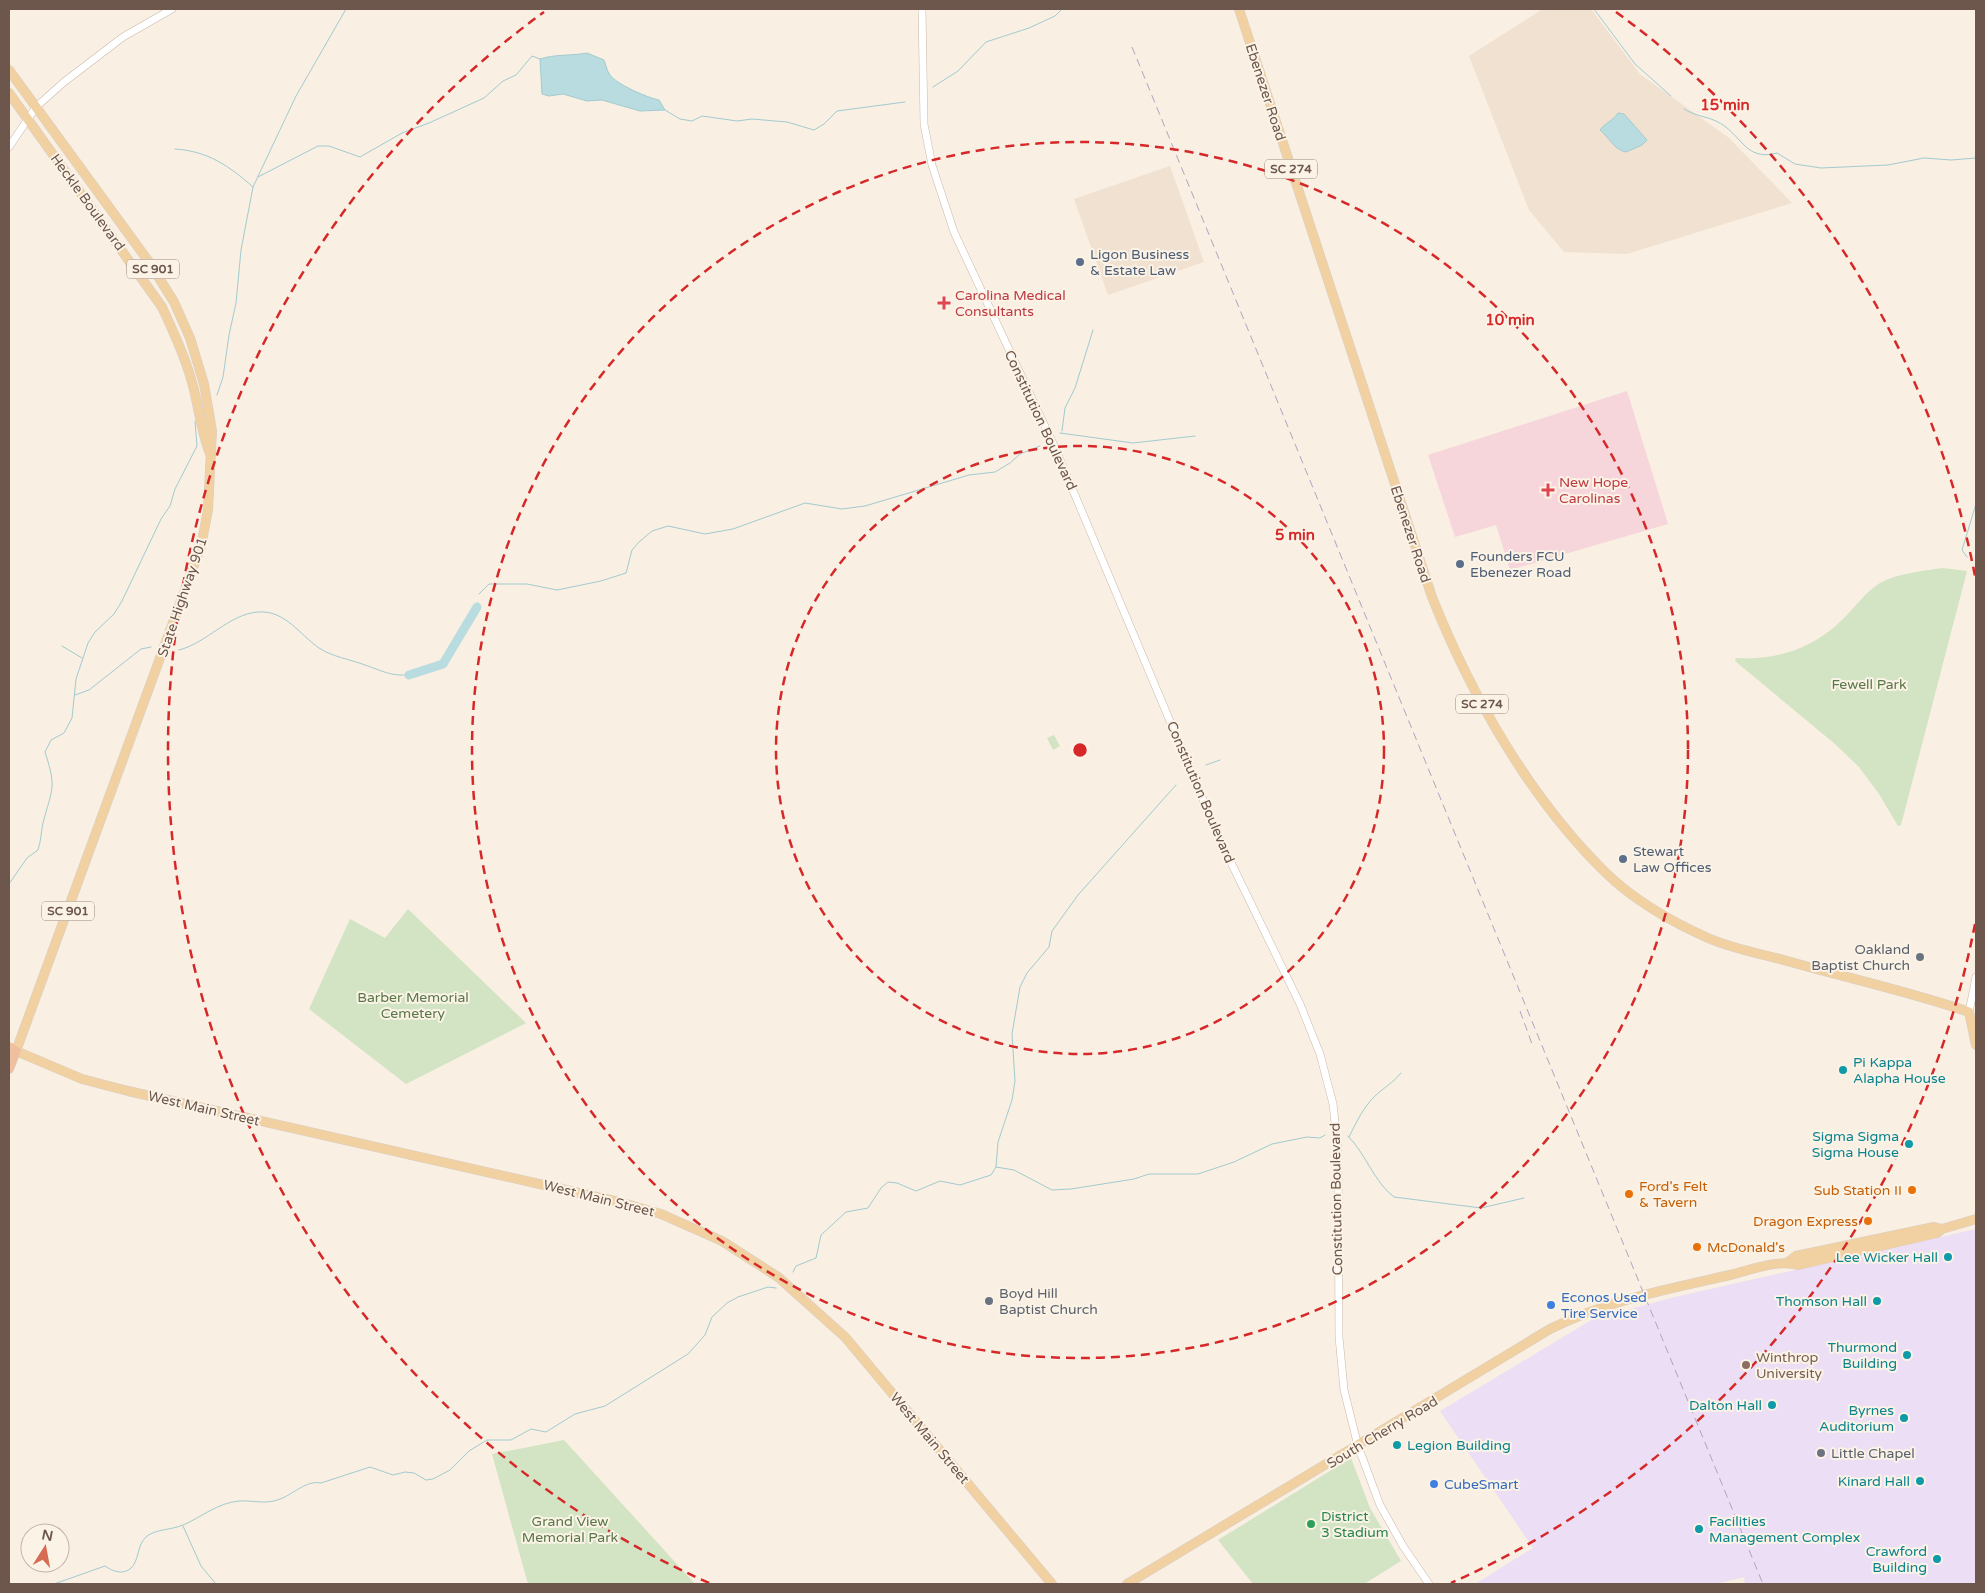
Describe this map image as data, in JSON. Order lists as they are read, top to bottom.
{
  "streets": {
    "highway": ["SC 901"],
    "main road": [
      "Ebenezer Road",
      "SC 274",
      "Heckle Boulevard",
      "State Highway 901",
      "West Main Street",
      "South Cherry Road"
    ],
    "street": ["Constitution Boulevard"]
  },
  "crossings": [
    ["Heckle Boulevard", "State Highway 901"],
    ["SC 901", "State Highway 901"],
    ["SC 901", "West Main Street"],
    ["Constitution Boulevard", "South Cherry Road"],
    ["State Highway 901", "West Main Street"]
  ],
  "parks": ["Fewell Park", "Barber Memorial Cemetery", "Grand View Memorial Park"],
  "places": {
    "other": [
      "Ligon Business & Estate Law",
      "Founders FCU Ebenezer Road",
      "Stewart Law Offices",
      "Oakland Baptist Church",
      "Pi Kappa Alapha House",
      "Sigma Sigma Sigma House",
      "Sub Station II",
      "Ford's Felt & Tavern",
      "Dragon Express",
      "McDonald's",
      "Lee Wicker Hall",
      "Boyd Hill Baptist Church",
      "Thomson Hall",
      "Econos Used Tire Service",
      "Thurmond Building",
      "Winthrop University",
      "Dalton Hall",
      "Byrnes Auditorium",
      "Legion Building",
      "Little Chapel",
      "Kinard Hall",
      "CubeSmart",
      "District 3 Stadium",
      "Facilities Management Complex",
      "Crawford Building"
    ],
    "health": ["Carolina Medical Consultants", "New Hope Carolinas"]
  },
  "north": "top",
  "rings": ["15 min", "10 min", "5 min"]
}
